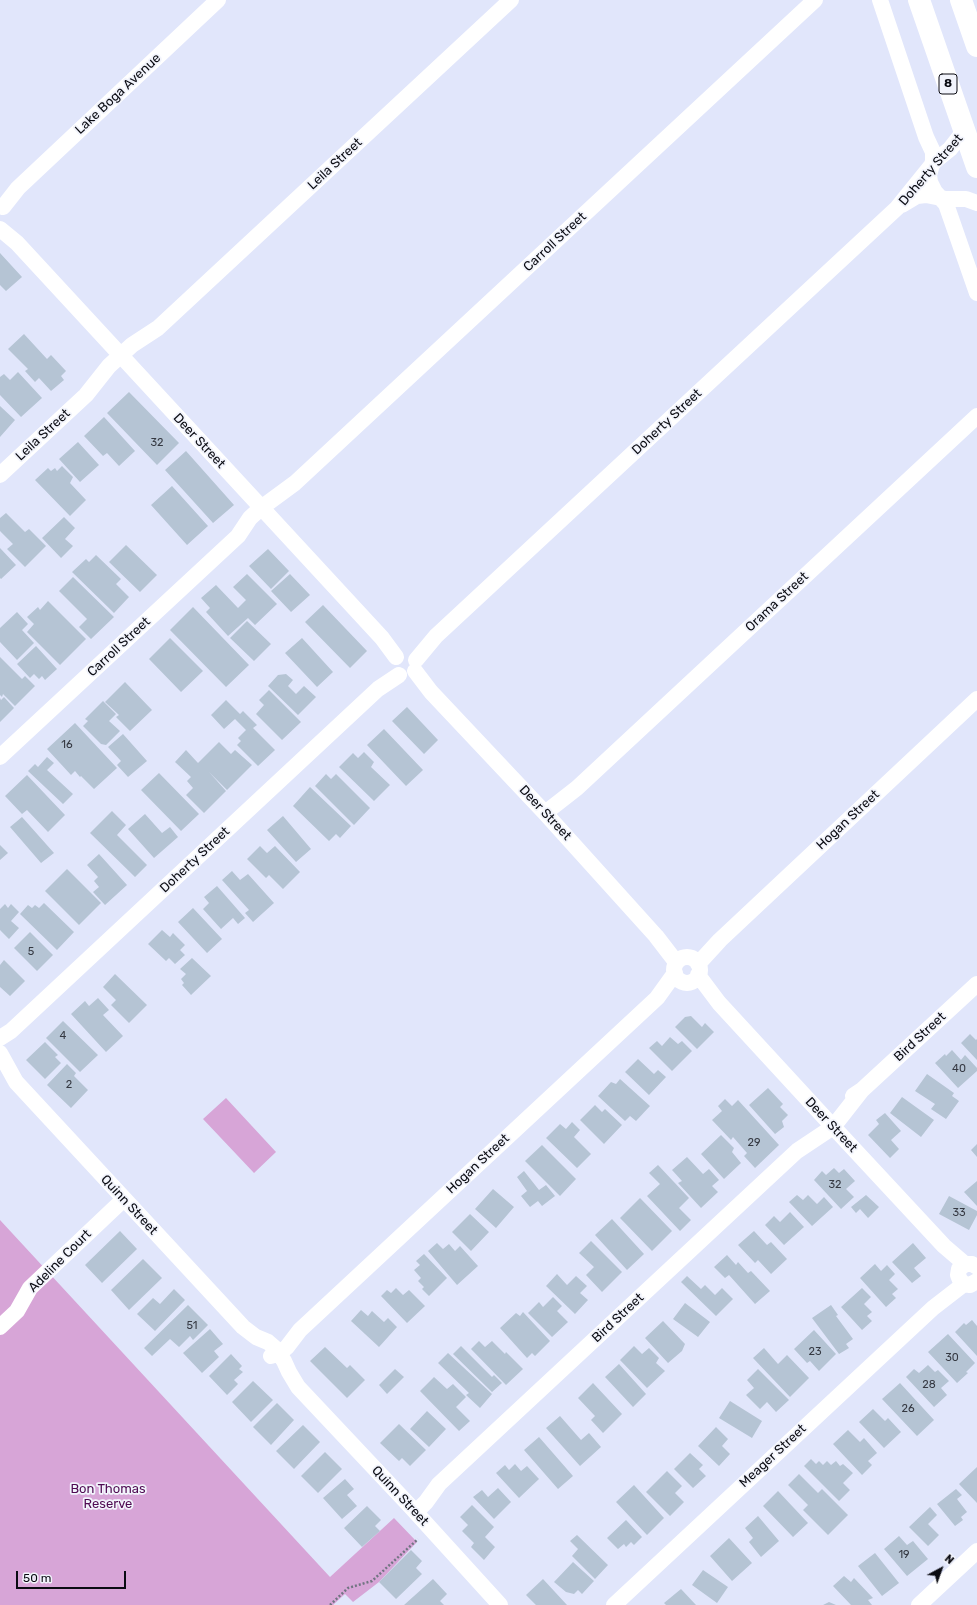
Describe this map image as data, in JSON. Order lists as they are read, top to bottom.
{
  "streets": {
    "highway": ["8"],
    "street": [
      "Lake Boga Avenue",
      "Leila Street",
      "Doherty Street",
      "Carroll Street",
      "Deer Street",
      "Orama Street",
      "Hogan Street",
      "Bird Street",
      "Quinn Street",
      "Adeline Court",
      "Meager Street"
    ]
  },
  "crossings": [
    ["8", "Doherty Street"],
    ["Lake Boga Avenue", "Deer Street"],
    ["Leila Street", "Deer Street"],
    ["Doherty Street", "Deer Street"],
    ["Carroll Street", "Deer Street"],
    ["Deer Street", "Orama Street"],
    ["Deer Street", "Hogan Street"],
    ["Deer Street", "Bird Street"],
    ["Deer Street", "Meager Street"],
    ["Hogan Street", "Quinn Street"],
    ["Bird Street", "Quinn Street"],
    ["Quinn Street", "Adeline Court"]
  ],
  "parks": ["Bon Thomas Reserve"],
  "house_numbers": [
    "32",
    "16",
    "5",
    "4",
    "40",
    "2",
    "29",
    "32",
    "33",
    "51",
    "23",
    "30",
    "28",
    "26",
    "19"
  ],
  "scale_bar": "50 m",
  "north": "top right"
}
